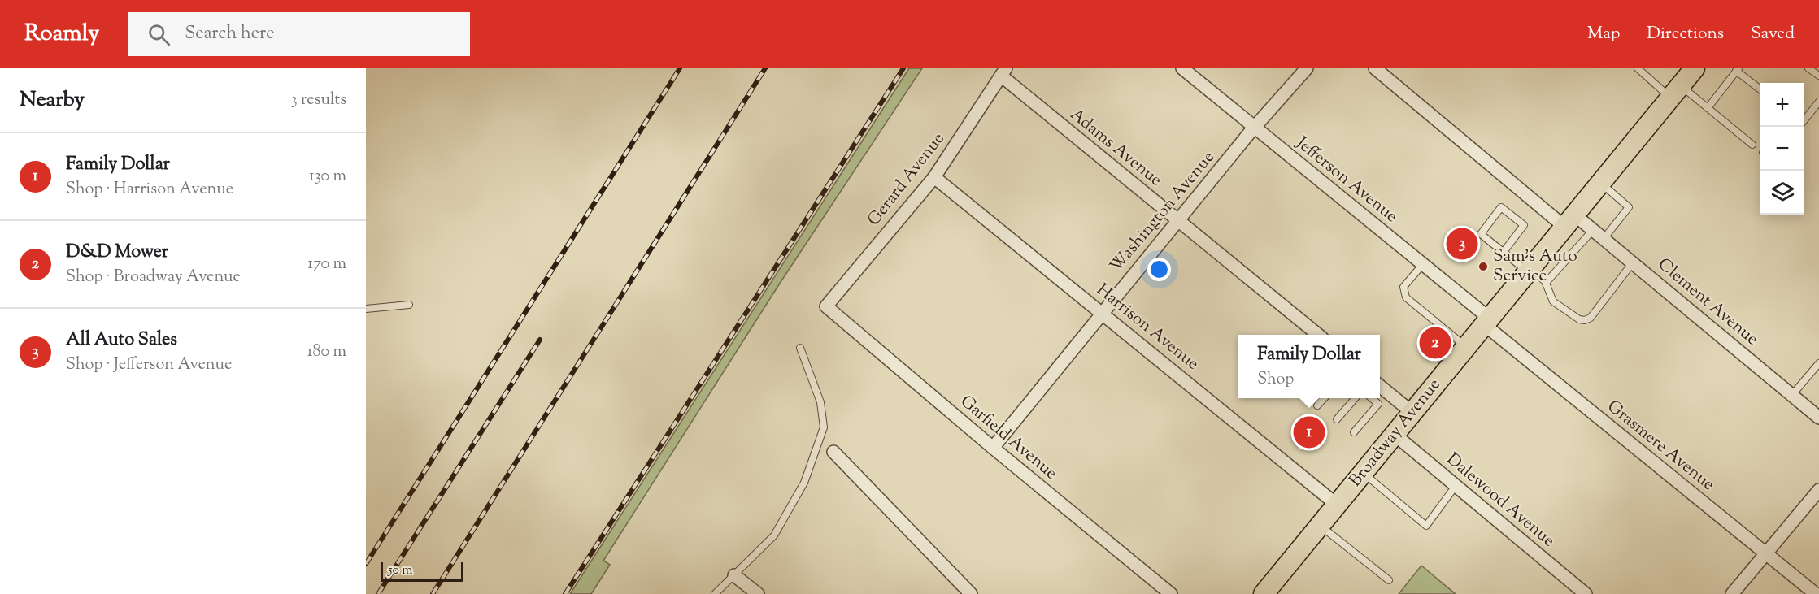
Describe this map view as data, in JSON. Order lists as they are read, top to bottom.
{
  "streets": {
    "main road": ["Broadway Avenue"],
    "street": [
      "Adams Avenue",
      "Gerard Avenue",
      "Jefferson Avenue",
      "Washington Avenue",
      "Clement Avenue",
      "Harrison Avenue",
      "Garfield Avenue",
      "Grasmere Avenue",
      "Dalewood Avenue"
    ]
  },
  "crossings": [
    ["Adams Avenue", "Gerard Avenue"],
    ["Adams Avenue", "Washington Avenue"],
    ["Gerard Avenue", "Harrison Avenue"],
    ["Gerard Avenue", "Garfield Avenue"],
    ["Jefferson Avenue", "Washington Avenue"],
    ["Jefferson Avenue", "Broadway Avenue"],
    ["Jefferson Avenue", "Grasmere Avenue"],
    ["Washington Avenue", "Harrison Avenue"],
    ["Washington Avenue", "Garfield Avenue"],
    ["Clement Avenue", "Broadway Avenue"],
    ["Harrison Avenue", "Broadway Avenue"],
    ["Broadway Avenue", "Grasmere Avenue"],
    ["Broadway Avenue", "Dalewood Avenue"]
  ],
  "places": ["Sam's Auto Service"],
  "scale_bar": "50 m",
  "page": {
    "header": "Roamly",
    "search": "Search here",
    "nav": ["Map", "Directions", "Saved"],
    "heading": ["Nearby", "3 results"],
    "map_buttons": ["+", "−"],
    "list": [
      {
        "mark": "1",
        "name": "Family Dollar",
        "note": "Shop · Harrison Avenue",
        "value": "130 m"
      },
      {
        "mark": "2",
        "name": "D&D Mower",
        "note": "Shop · Broadway Avenue",
        "value": "170 m"
      },
      {
        "mark": "3",
        "name": "All Auto Sales",
        "note": "Shop · Jefferson Avenue",
        "value": "180 m"
      }
    ],
    "pins": ["3", "2", "1"],
    "popup": ["Family Dollar", "Shop"],
    "scale": "50 m"
  }
}
